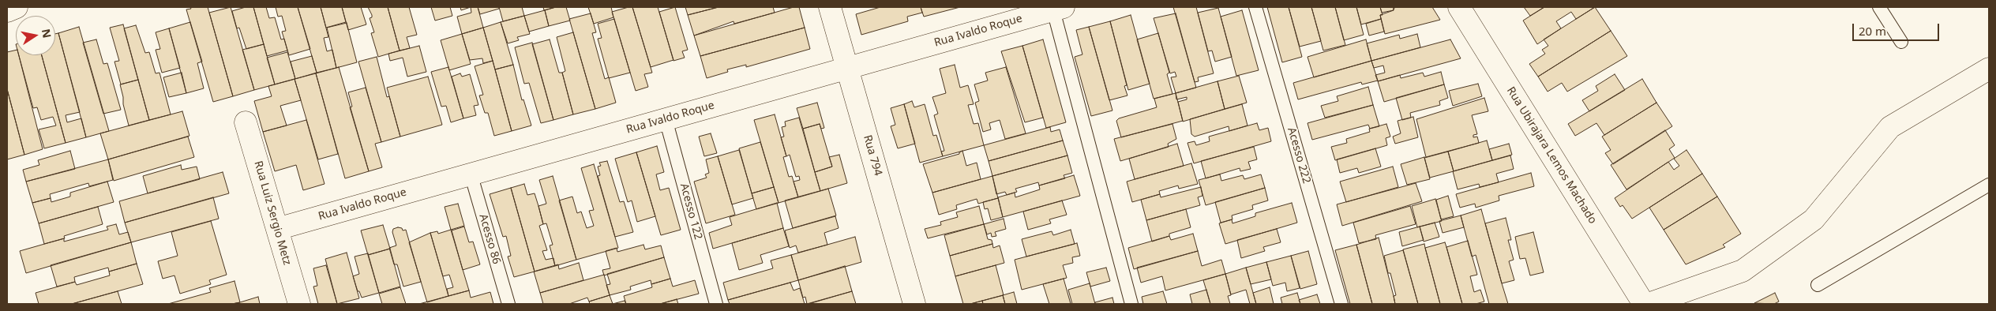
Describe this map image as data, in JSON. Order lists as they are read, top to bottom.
{
  "streets": {
    "street": [
      "Rua Ivaldo Roque",
      "Rua 794",
      "Rua Ubirajara Lemos Machado",
      "Rua Luiz Sergio Metz"
    ],
    "lane": ["Acesso 222", "Acesso 122", "Acesso 86"]
  },
  "crossings": [
    ["Rua Ivaldo Roque", "Rua 794"],
    ["Rua Ivaldo Roque", "Acesso 122"],
    ["Rua Ivaldo Roque", "Rua Luiz Sergio Metz"],
    ["Rua Ivaldo Roque", "Acesso 86"]
  ],
  "scale_bar": "20 m",
  "north": "right"
}
